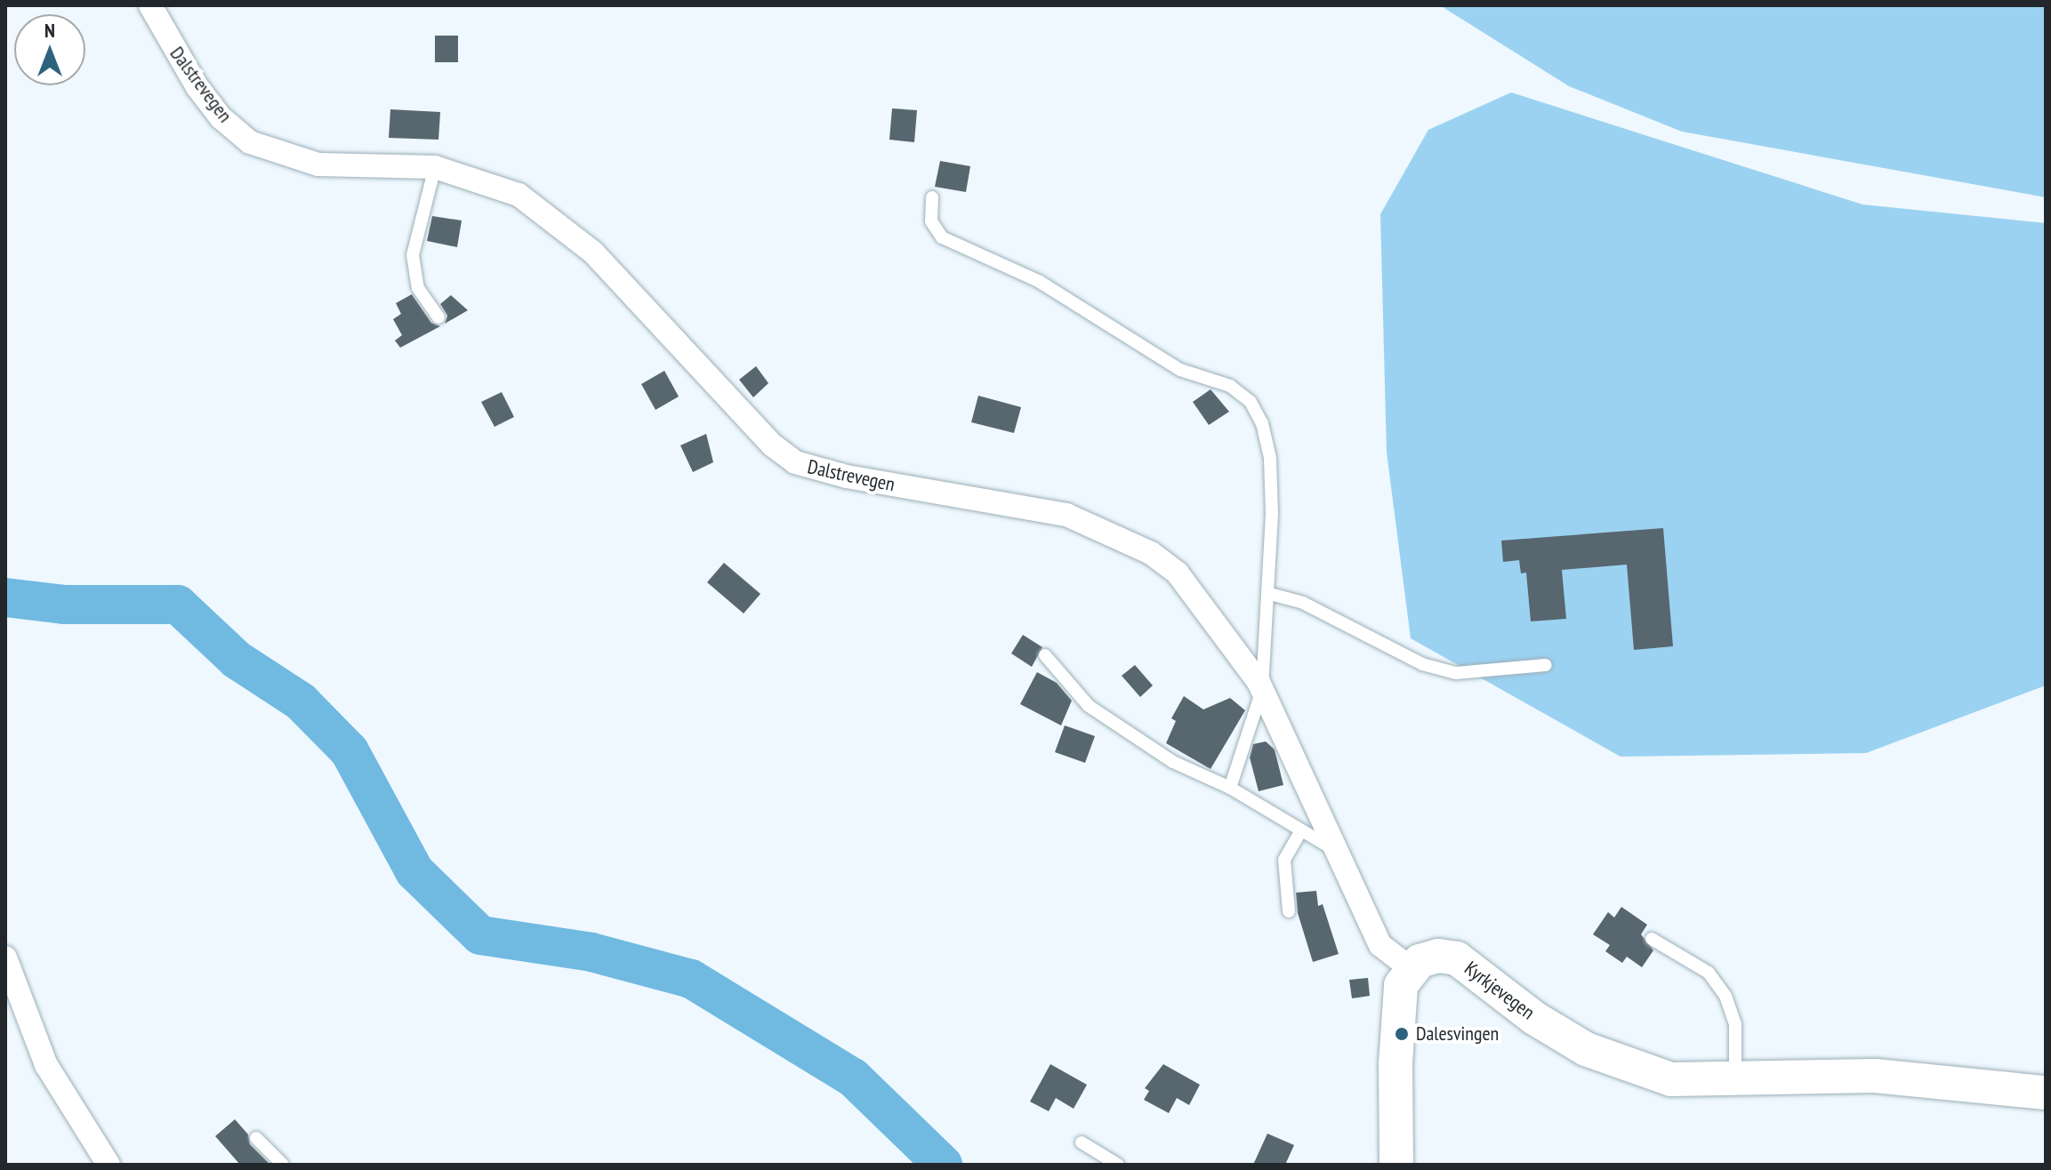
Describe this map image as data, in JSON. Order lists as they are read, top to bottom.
{
  "streets": {
    "main road": ["Kyrkjevegen"],
    "street": ["Dalstrevegen"]
  },
  "crossings": [
    ["Dalstrevegen", "Kyrkjevegen"]
  ],
  "places": ["Dalesvingen"],
  "north": "top"
}
